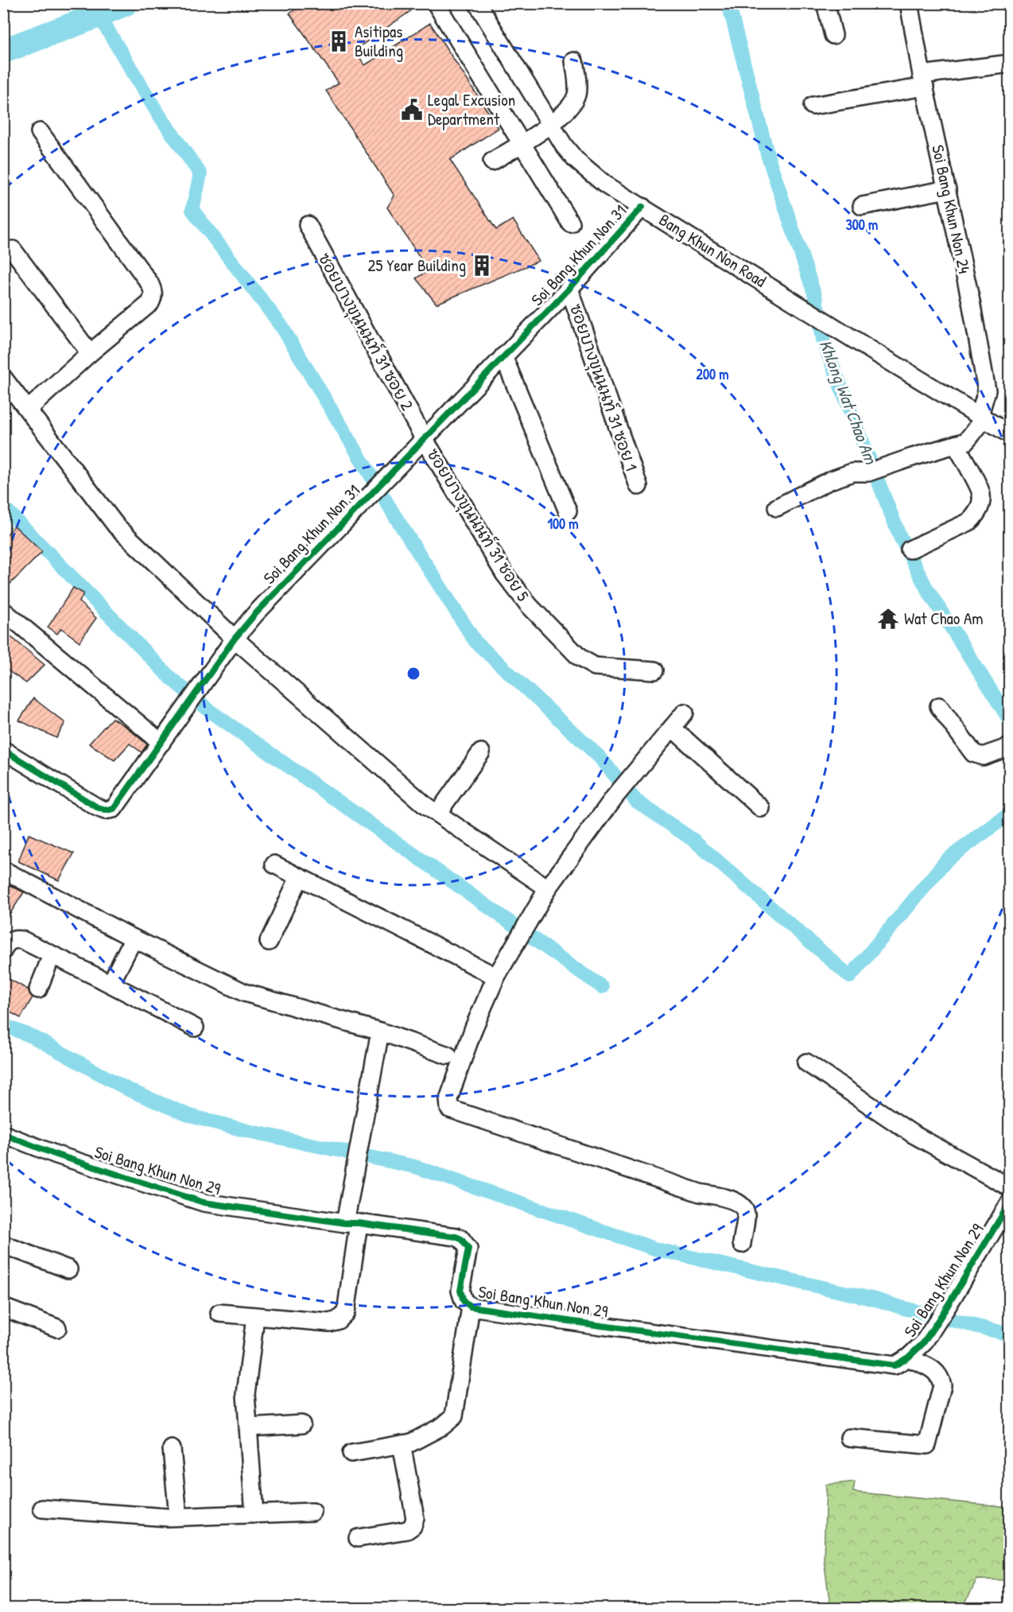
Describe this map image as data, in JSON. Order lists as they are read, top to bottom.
{
  "streets": {
    "street": [
      "Soi Bang Khun Non 24",
      "Bang Khun Non Road",
      "Soi Bang Khun Non 31",
      "ซอยบางขุนนนท์ 31 ซอย 2",
      "ซอยบางขุนนนท์ 31 ซอย 1",
      "ซอยบางขุนนนท์ 31 ซอย 5",
      "Soi Bang Khun Non 29"
    ]
  },
  "crossings": [
    ["Soi Bang Khun Non 24", "Bang Khun Non Road"],
    ["Bang Khun Non Road", "Soi Bang Khun Non 31"],
    ["Soi Bang Khun Non 31", "ซอยบางขุนนนท์ 31 ซอย 2"],
    ["Soi Bang Khun Non 31", "ซอยบางขุนนนท์ 31 ซอย 1"],
    ["Soi Bang Khun Non 31", "ซอยบางขุนนนท์ 31 ซอย 5"],
    ["ซอยบางขุนนนท์ 31 ซอย 2", "ซอยบางขุนนนท์ 31 ซอย 5"]
  ],
  "water": ["Khlong Wat Chao Am"],
  "places": {
    "building": ["Asitipas Building", "25 Year Building"],
    "public building": ["Legal Excusion Department"],
    "temple": ["Wat Chao Am"]
  },
  "rings": ["300 m", "200 m", "100 m"]
}
